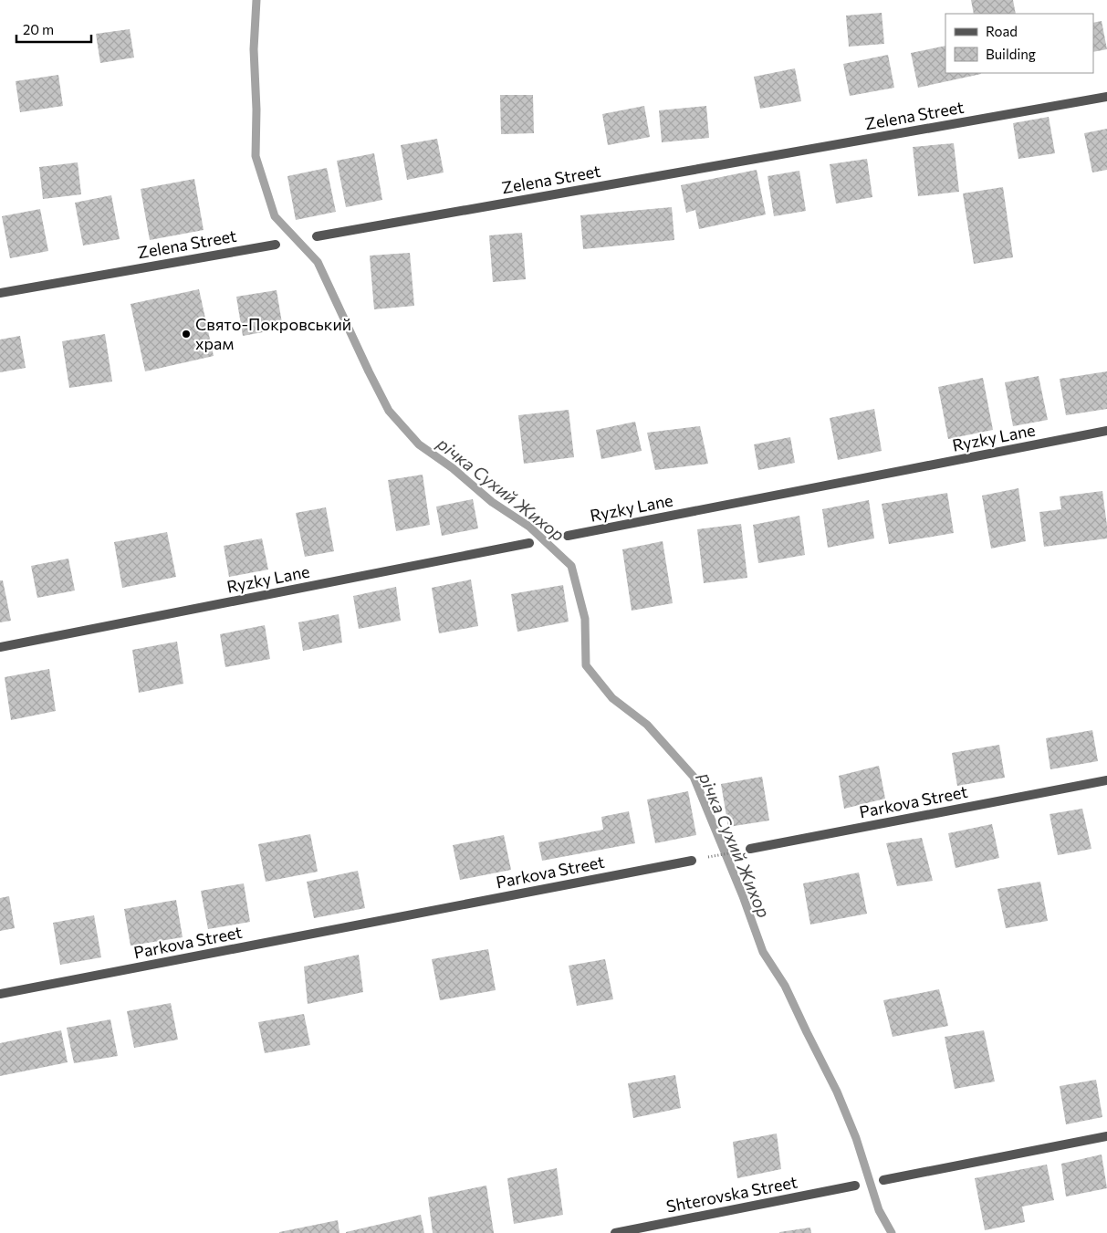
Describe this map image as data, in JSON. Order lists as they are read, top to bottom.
{
  "streets": {
    "street": [
      "Zelena Street",
      "Ryzky Lane",
      "Parkova Street",
      "Shterovska Street"
    ]
  },
  "water": ["річка Сухий Жихор"],
  "places": ["Свято-Покровський храм"],
  "legend": ["Road", "Building"],
  "scale_bar": "20 m"
}
